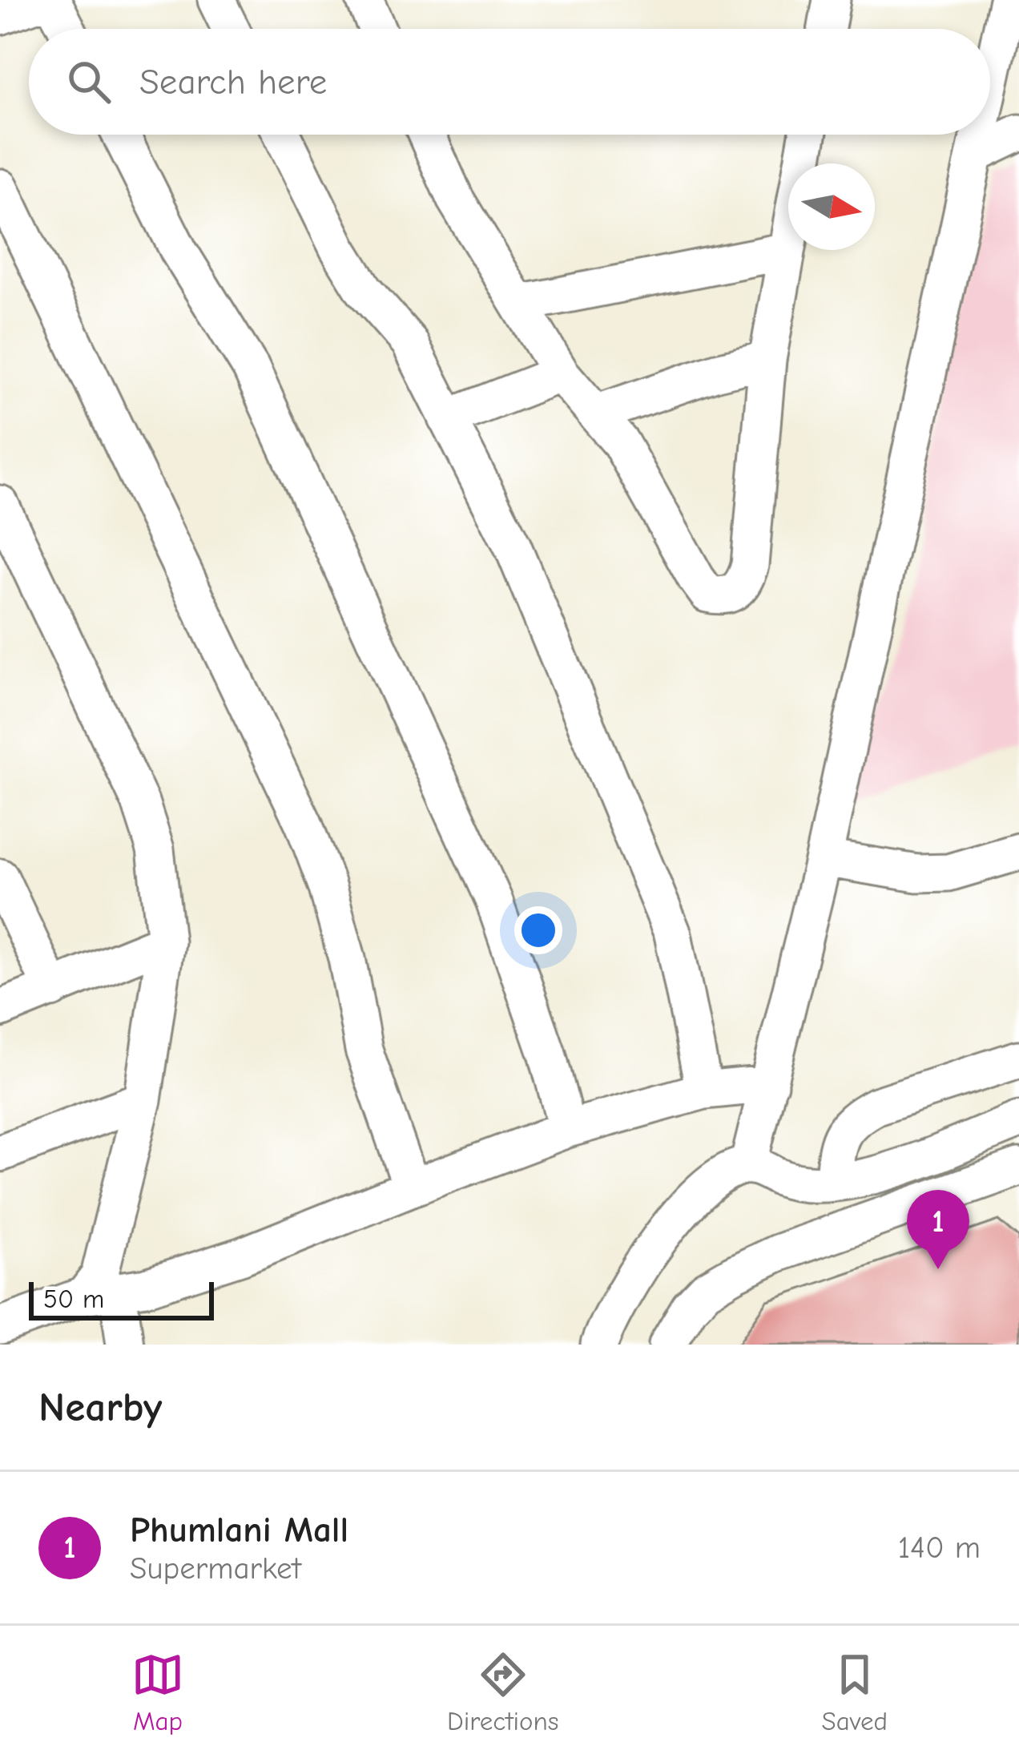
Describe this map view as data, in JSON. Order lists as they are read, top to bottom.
{
  "scale_bar": "50 m",
  "north": "right",
  "page": {
    "search": "Search here",
    "pins": "1",
    "scale": "50 m",
    "heading": "Nearby",
    "list": [
      {
        "mark": "1",
        "name": "Phumlani Mall",
        "note": "Supermarket",
        "value": "140 m"
      }
    ],
    "nav": ["Map", "Directions", "Saved"]
  }
}
